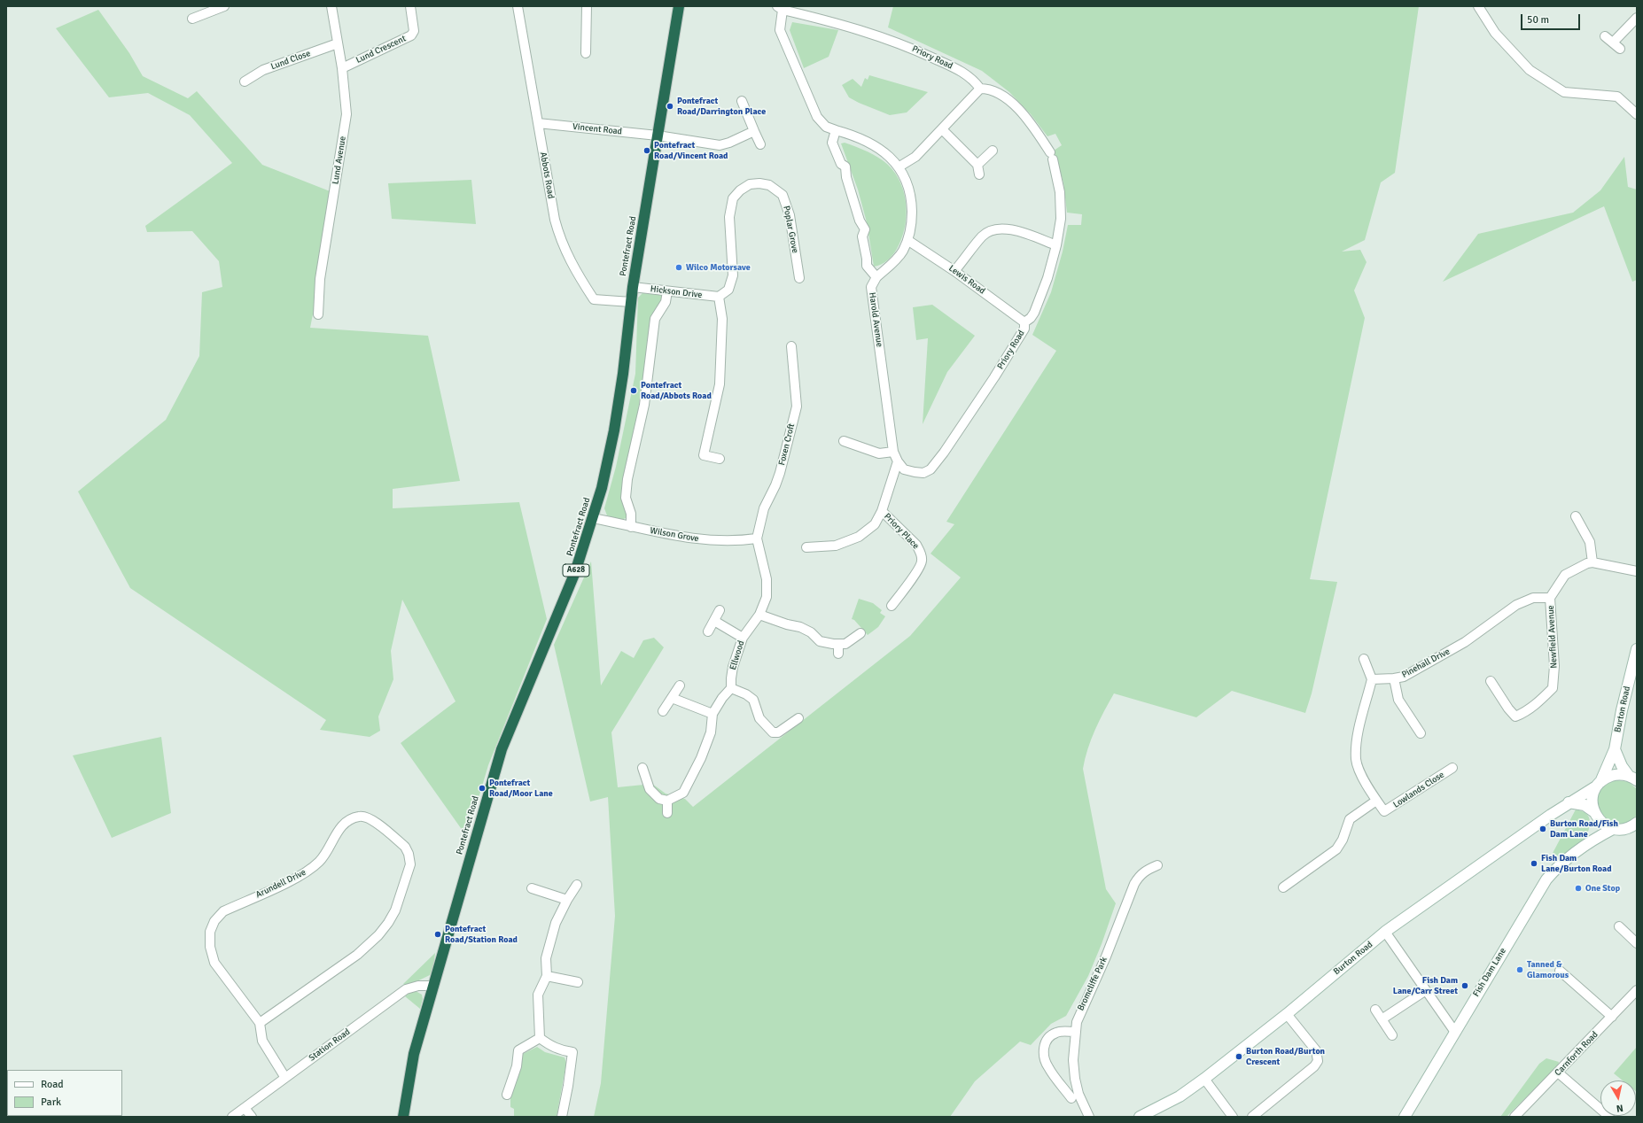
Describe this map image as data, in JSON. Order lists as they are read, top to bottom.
{
  "streets": {
    "highway": ["Pontefract Road", "A628"],
    "street": [
      "Lund Crescent",
      "Priory Road",
      "Lund Close",
      "Vincent Road",
      "Lund Avenue",
      "Abbots Road",
      "Poplar Grove",
      "Lewis Road",
      "Hickson Drive",
      "Harold Avenue",
      "Foxen Croft",
      "Priory Place",
      "Wilson Grove",
      "Newfield Avenue",
      "Ellwood",
      "Pinehall Drive",
      "Burton Road",
      "Lowlands Close",
      "Arundell Drive",
      "Fish Dam Lane",
      "Bromcliffe Park",
      "Station Road",
      "Carnforth Road"
    ]
  },
  "crossings": [
    ["Lund Crescent", "Lund Avenue"],
    ["Priory Road", "Lewis Road"],
    ["Priory Road", "Harold Avenue"],
    ["Lund Close", "Lund Avenue"],
    ["Vincent Road", "Abbots Road"],
    ["Vincent Road", "Pontefract Road"],
    ["Abbots Road", "Pontefract Road"],
    ["Poplar Grove", "Hickson Drive"],
    ["Pontefract Road", "Hickson Drive"],
    ["Pontefract Road", "Wilson Grove"],
    ["Pontefract Road", "Station Road"],
    ["Foxen Croft", "Wilson Grove"],
    ["Foxen Croft", "Ellwood"],
    ["Wilson Grove", "Ellwood"],
    ["Newfield Avenue", "Pinehall Drive"],
    ["Arundell Drive", "Station Road"]
  ],
  "places": [
    "Pontefract Road/Darrington Place",
    "Pontefract Road/Vincent Road",
    "Wilco Motorsave",
    "Pontefract Road/Abbots Road",
    "Pontefract Road/Moor Lane",
    "Burton Road/Fish Dam Lane",
    "Fish Dam Lane/Burton Road",
    "One Stop",
    "Pontefract Road/Station Road",
    "Tanned & Glamorous",
    "Fish Dam Lane/Carr Street",
    "Burton Road/Burton Crescent"
  ],
  "legend": ["Road", "Park"],
  "scale_bar": "50 m",
  "north": "bottom"
}
